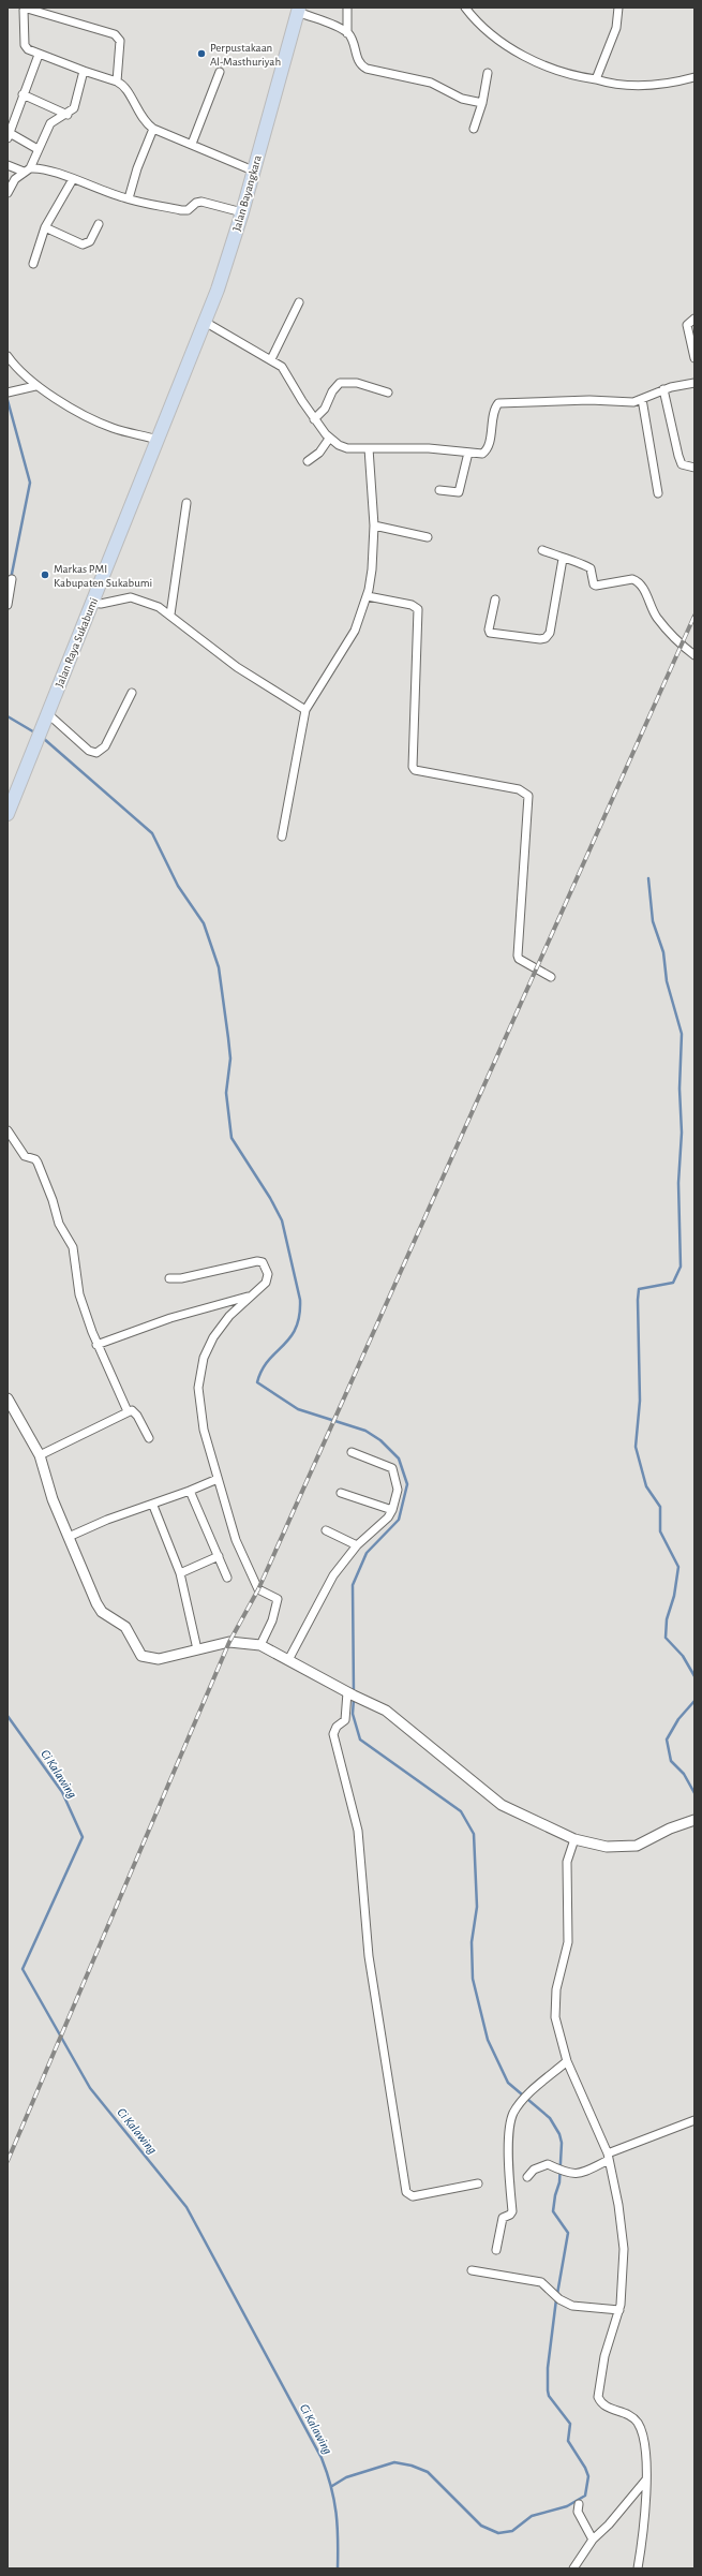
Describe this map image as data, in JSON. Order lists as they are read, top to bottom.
{
  "streets": {
    "highway": ["Jalan Bayangkara", "Jalan Raya Sukabumi"]
  },
  "crossings": [
    ["Jalan Bayangkara", "Jalan Raya Sukabumi"]
  ],
  "water": ["Ci Kalawing"],
  "places": ["Perpustakaan Al-Masthuriyah", "Markas PMI Kabupaten Sukabumi"]
}
